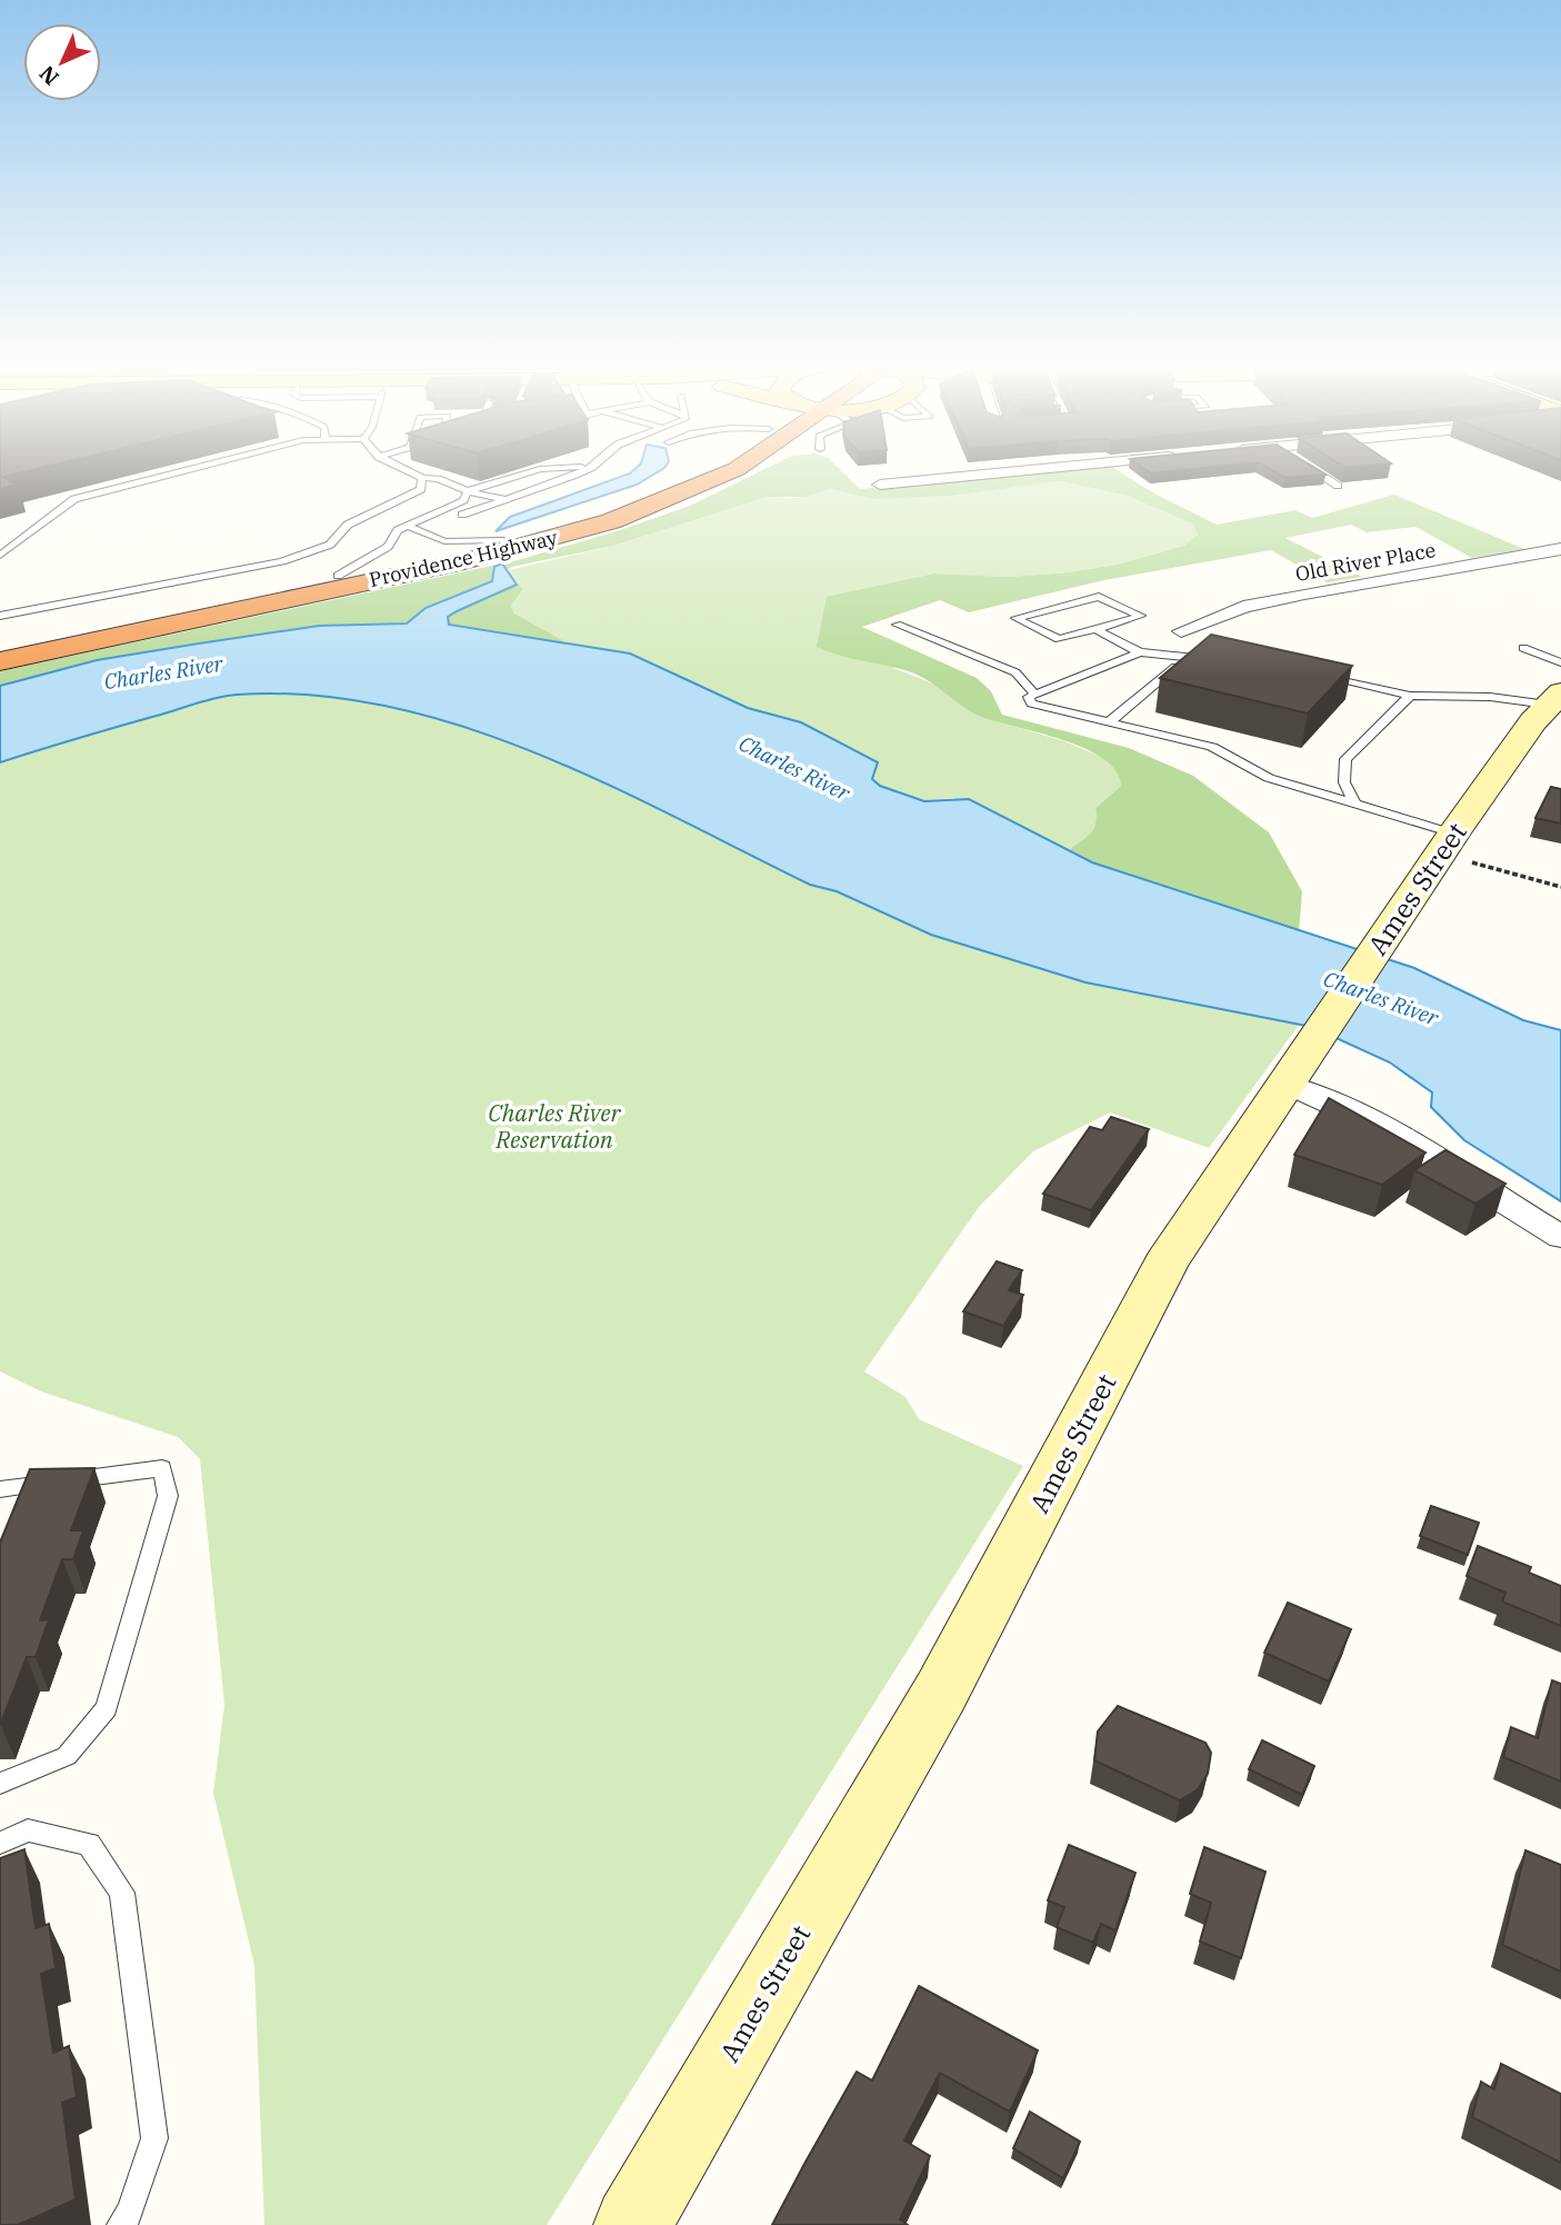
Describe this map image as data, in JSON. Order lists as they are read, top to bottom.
{
  "streets": {
    "highway": ["Providence Highway"],
    "street": ["Old River Place", "Ames Street"]
  },
  "water": ["Charles River"],
  "parks": ["Charles River Reservation"],
  "north": "bottom left"
}
